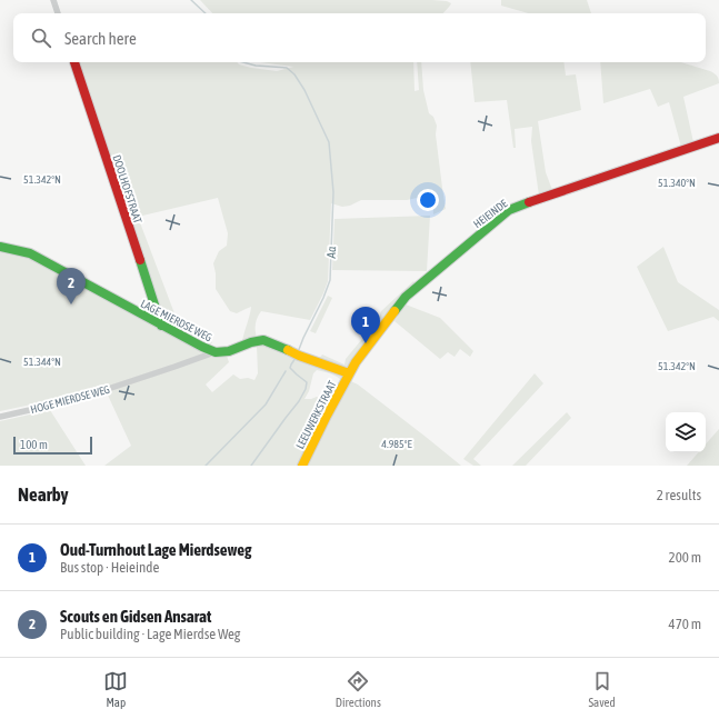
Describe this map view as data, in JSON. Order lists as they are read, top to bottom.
{
  "streets": {
    "street": [
      "DOOLHOFSTRAAT",
      "HEIEINDE",
      "LAGE MIERDSE WEG",
      "HOGE MIERDSE WEG",
      "LEEUWERKSTRAAT"
    ]
  },
  "crossings": [
    ["DOOLHOFSTRAAT", "LAGE MIERDSE WEG"],
    ["HEIEINDE", "LAGE MIERDSE WEG"],
    ["HEIEINDE", "LEEUWERKSTRAAT"],
    ["LAGE MIERDSE WEG", "HOGE MIERDSE WEG"],
    ["LAGE MIERDSE WEG", "LEEUWERKSTRAAT"]
  ],
  "water": ["Aa"],
  "scale_bar": "100 m",
  "page": {
    "search": "Search here",
    "pins": ["2", "1"],
    "scale": "100 m",
    "heading": ["Nearby", "2 results"],
    "list": [
      {
        "mark": "1",
        "name": "Oud-Turnhout Lage Mierdseweg",
        "note": "Bus stop · Heieinde",
        "value": "200 m"
      },
      {
        "mark": "2",
        "name": "Scouts en Gidsen Ansarat",
        "note": "Public building · Lage Mierdse Weg",
        "value": "470 m"
      }
    ],
    "nav": ["Map", "Directions", "Saved"]
  },
  "coordinates": [
    "51.342°N",
    "51.340°N",
    "51.344°N",
    "4.985°E"
  ]
}
